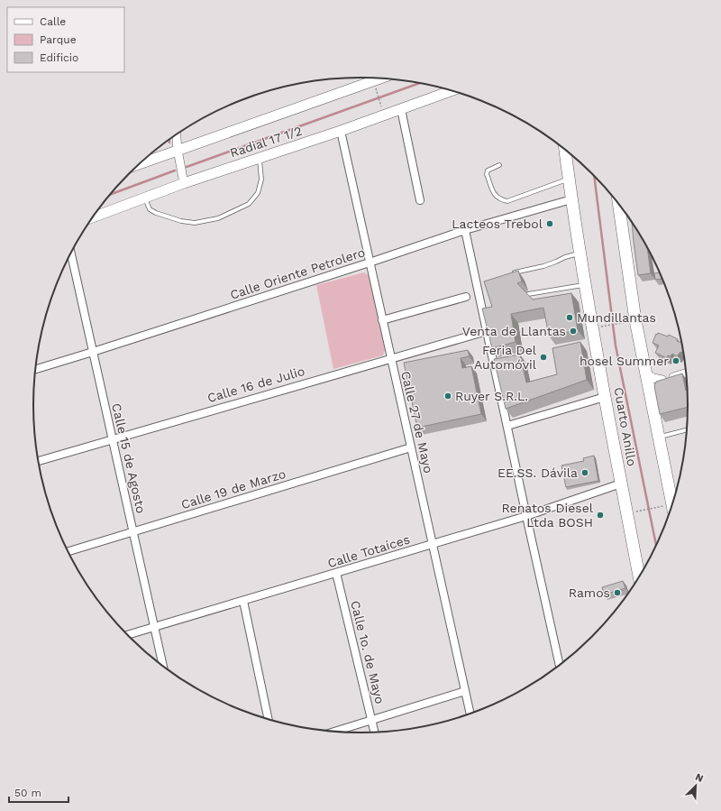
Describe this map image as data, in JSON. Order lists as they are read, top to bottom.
{
  "streets": {
    "highway": ["Cuarto Anillo"],
    "main road": ["Radial 17 1/2"],
    "street": [
      "Calle Oriente Petrolero",
      "Calle 16 de Julio",
      "Calle 27 de Mayo",
      "Calle 15 de Agosto",
      "Calle 19 de Marzo",
      "Calle Totaíces",
      "Calle 1o. de Mayo"
    ]
  },
  "crossings": [
    ["Radial 17 1/2", "Calle 27 de Mayo"],
    ["Calle Oriente Petrolero", "Calle 27 de Mayo"],
    ["Calle Oriente Petrolero", "Cuarto Anillo"],
    ["Calle Oriente Petrolero", "Calle 15 de Agosto"],
    ["Calle 16 de Julio", "Calle 27 de Mayo"],
    ["Calle 16 de Julio", "Calle 15 de Agosto"],
    ["Calle 27 de Mayo", "Calle 19 de Marzo"],
    ["Calle 27 de Mayo", "Calle Totaíces"],
    ["Cuarto Anillo", "Calle Totaíces"],
    ["Calle 15 de Agosto", "Calle 19 de Marzo"],
    ["Calle 15 de Agosto", "Calle Totaíces"],
    ["Calle Totaíces", "Calle 1o. de Mayo"]
  ],
  "places": [
    "Lacteos Trebol",
    "Mundillantas",
    "Venta de Llantas",
    "Feria Del Automóvil",
    "hosel Summer",
    "Ruyer S.R.L.",
    "EE.SS. Dávila",
    "Renatos Diesel Ltda BOSH",
    "Ramos"
  ],
  "legend": ["Calle", "Parque", "Edificio"],
  "scale_bar": "50 m",
  "north": "top right"
}
